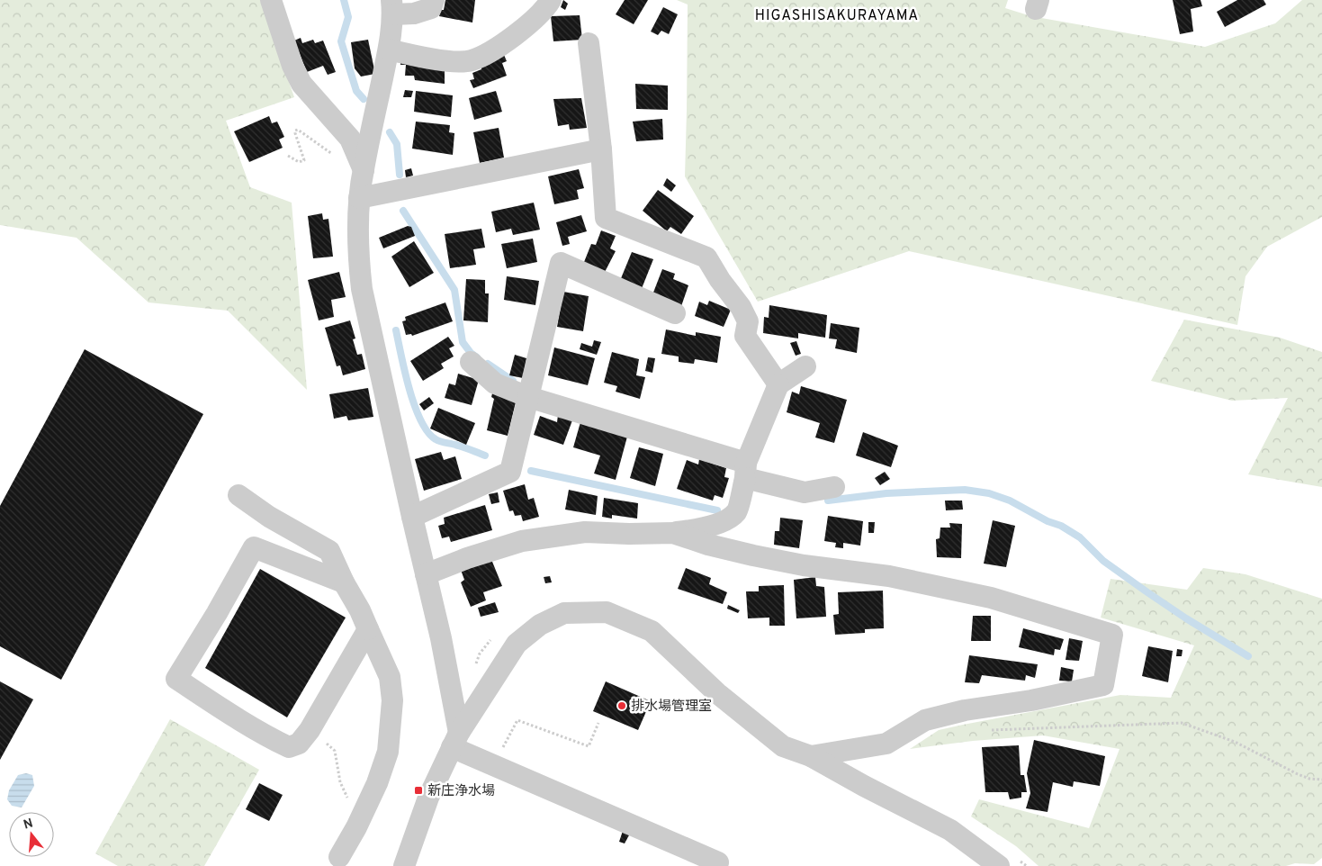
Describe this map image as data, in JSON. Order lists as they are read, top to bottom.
{
  "districts": ["HIGASHISAKURAYAMA"],
  "places": {
    "other": ["排水場管理室"],
    "transit": ["新庄浄水場"]
  },
  "north": "top"
}
